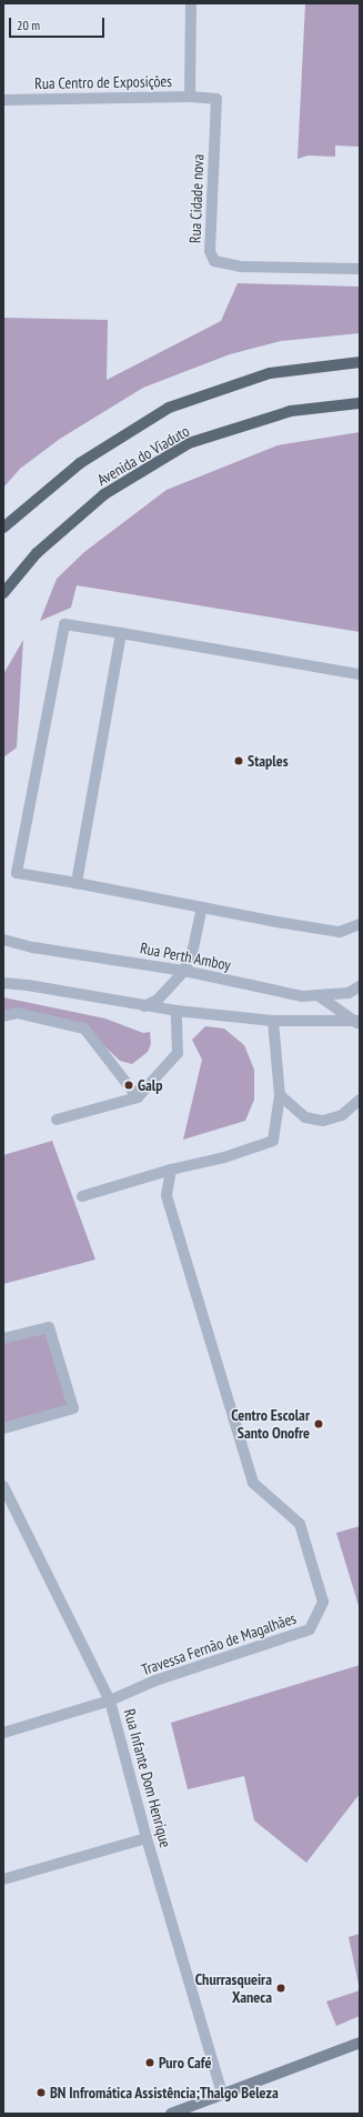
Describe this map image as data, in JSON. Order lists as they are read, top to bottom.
{
  "streets": {
    "main road": ["Avenida do Viaduto"],
    "street": [
      "Rua Centro de Exposições",
      "Rua Cidade nova",
      "Rua Perth Amboy",
      "Travessa Fernão de Magalhães",
      "Rua Infante Dom Henrique"
    ]
  },
  "crossings": [
    ["Rua Centro de Exposições", "Rua Cidade nova"],
    ["Travessa Fernão de Magalhães", "Rua Infante Dom Henrique"]
  ],
  "places": [
    "Staples",
    "Galp",
    "Centro Escolar Santo Onofre",
    "Churrasqueira Xaneca",
    "Puro Café",
    "BN Infromática Assistência;Thalgo Beleza"
  ],
  "scale_bar": "20 m"
}
